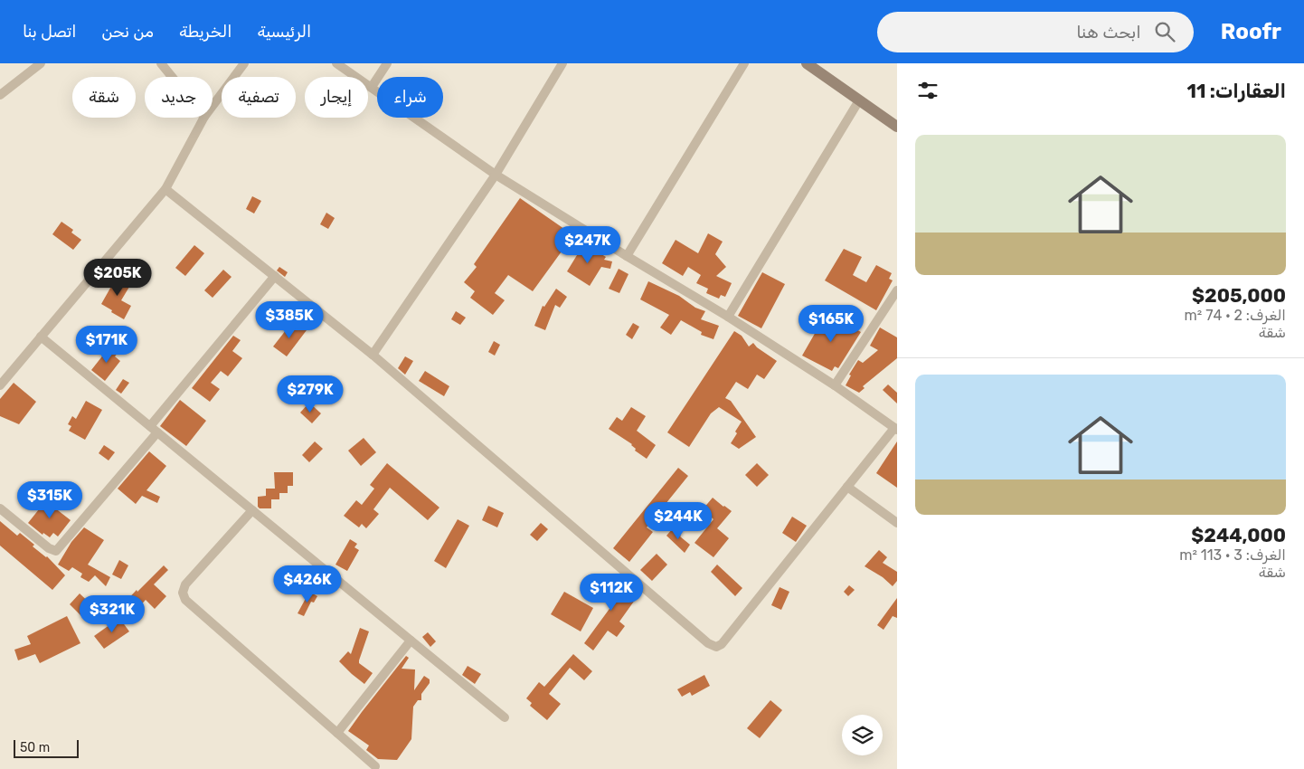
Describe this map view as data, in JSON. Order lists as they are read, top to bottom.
{
  "scale_bar": "50 m",
  "page": {
    "header": "Roofr",
    "search": "ابحث هنا",
    "nav": [
      "الرئيسية",
      "الخريطة",
      "من نحن",
      "اتصل بنا"
    ],
    "heading": "العقارات: 11",
    "chip": [
      "شراء",
      "إيجار",
      "تصفية",
      "جديد",
      "شقة"
    ],
    "list": [
      {
        "name": "$205,000",
        "note": "الغرف: 2 · 74 m² · شقة"
      },
      {
        "name": "$244,000",
        "note": "الغرف: 3 · 113 m² · شقة"
      }
    ],
    "price": [
      "$247K",
      "$205K",
      "$385K",
      "$165K",
      "$171K",
      "$279K",
      "$315K",
      "$244K",
      "$426K",
      "$112K",
      "$321K"
    ],
    "scale": "50 m"
  }
}
